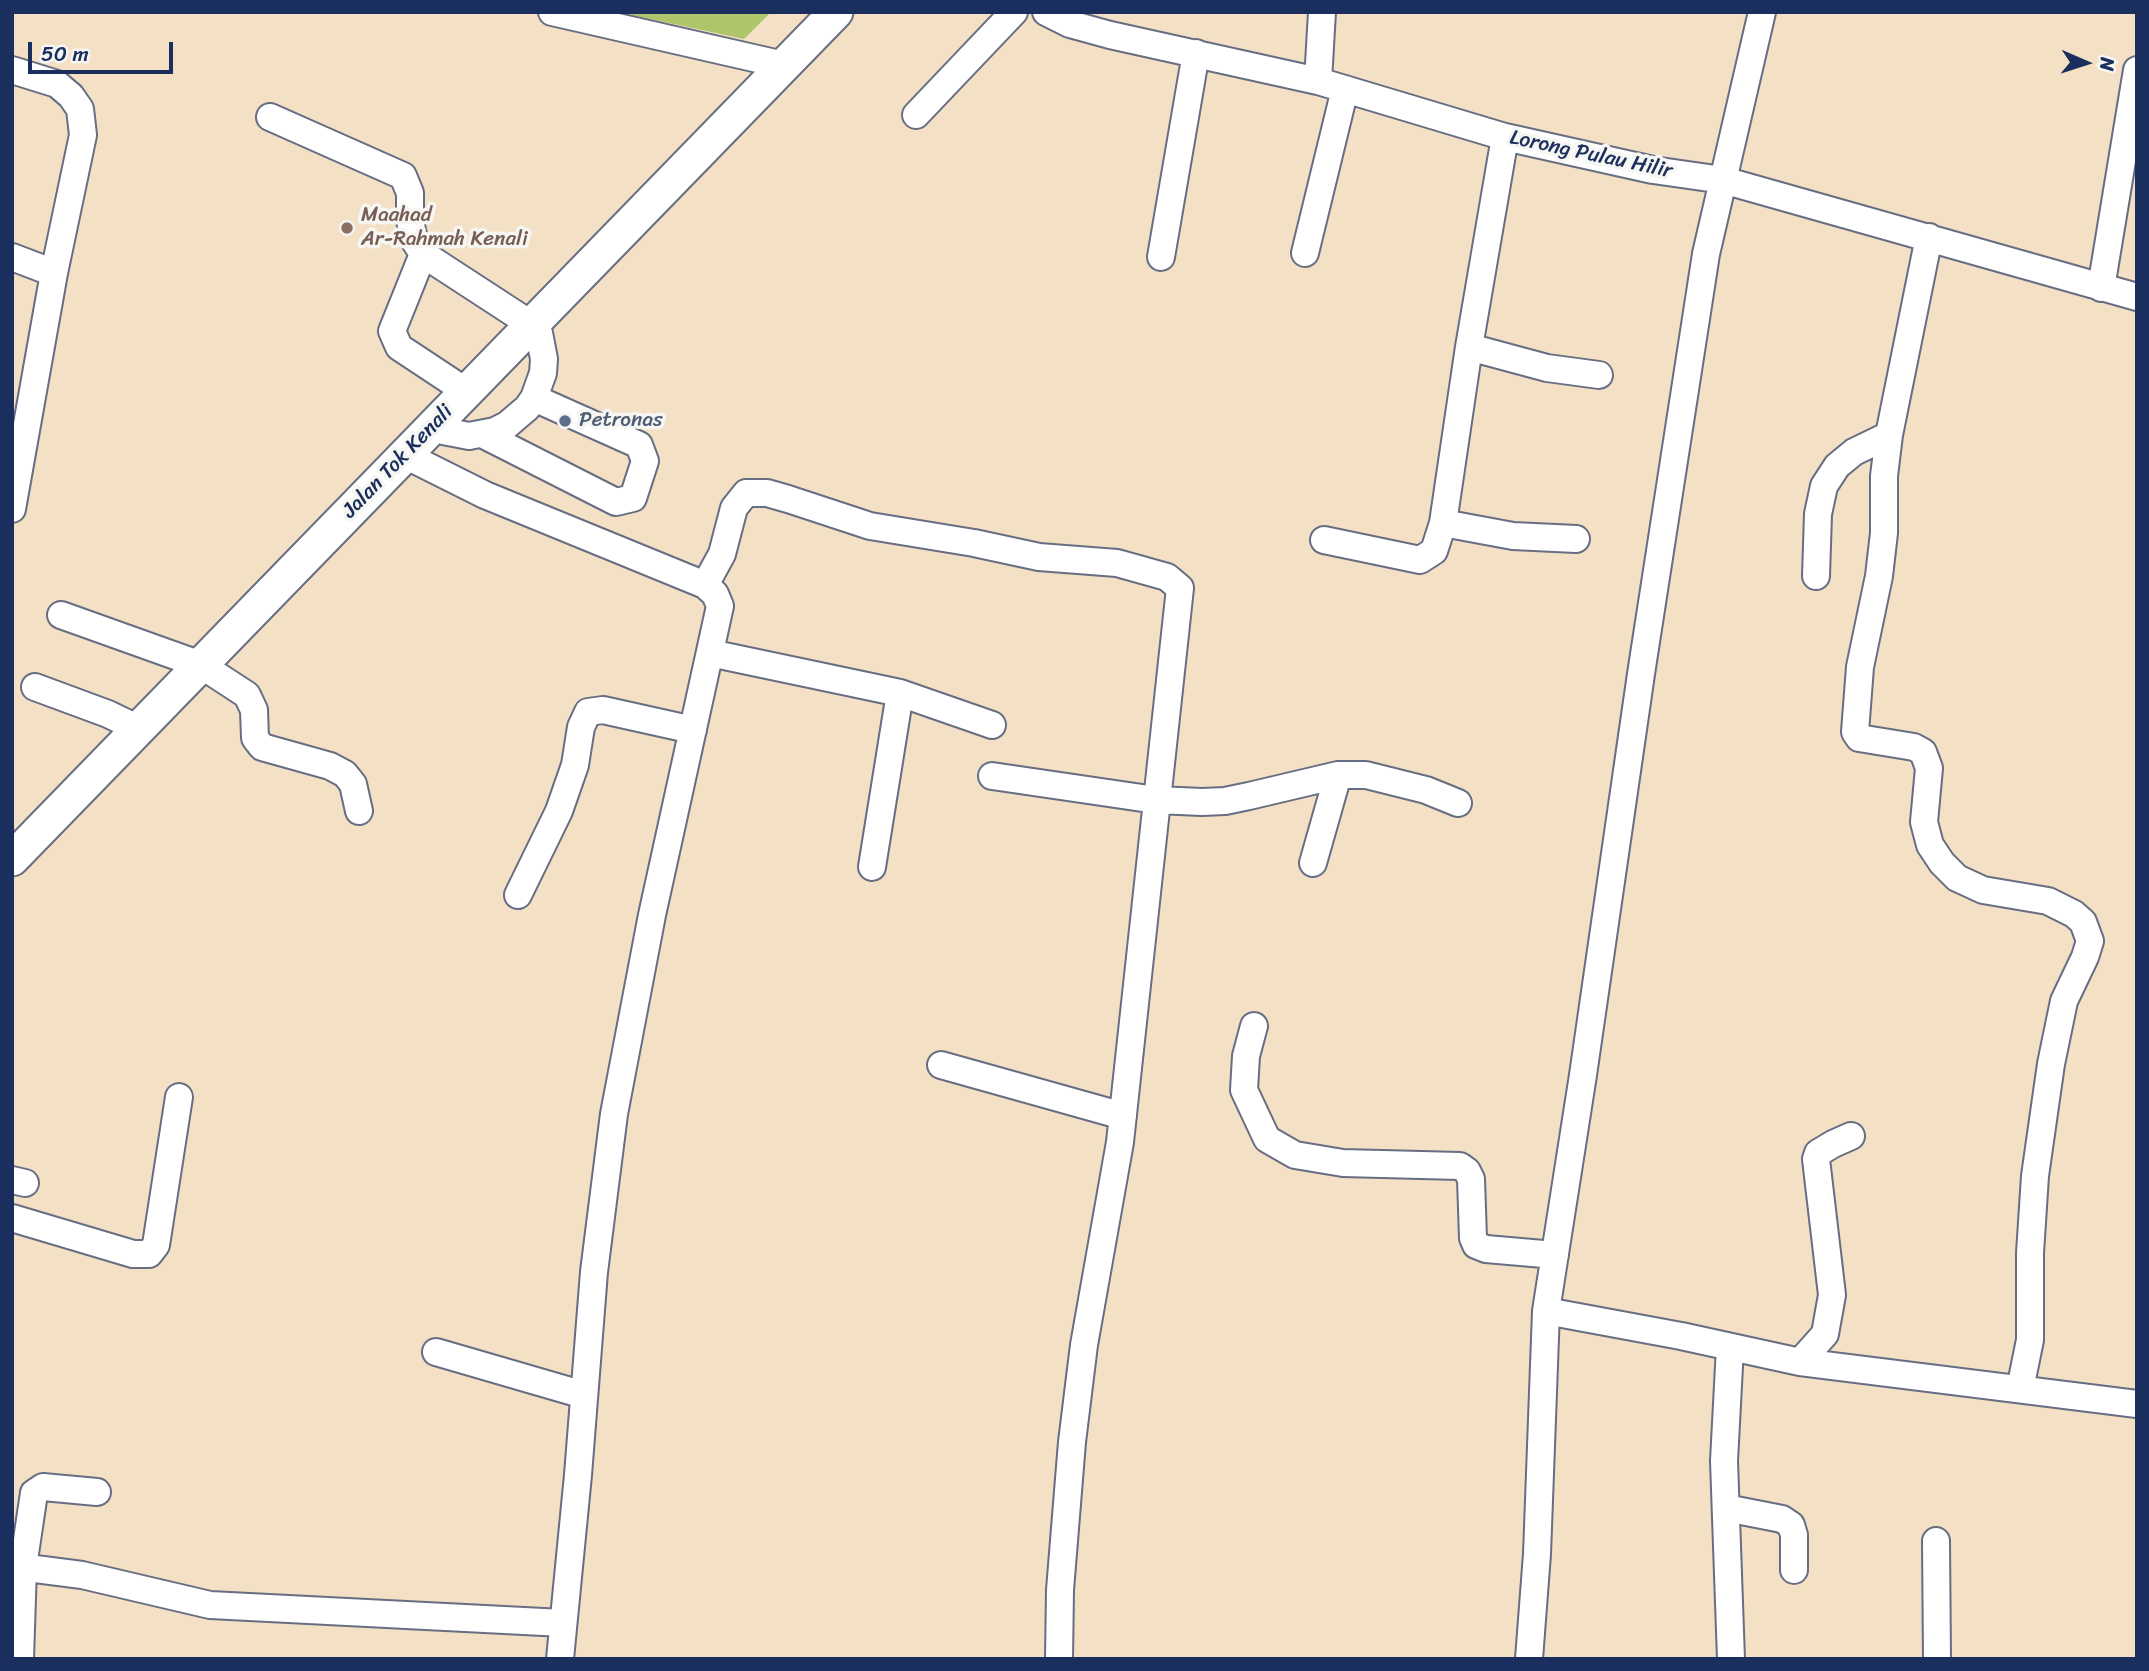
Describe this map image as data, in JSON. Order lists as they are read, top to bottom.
{
  "streets": {
    "main road": ["Jalan Tok Kenali"],
    "street": ["Lorong Pulau Hilir"]
  },
  "places": ["Maahad Ar-Rahmah Kenali", "Petronas"],
  "scale_bar": "50 m",
  "north": "right"
}
